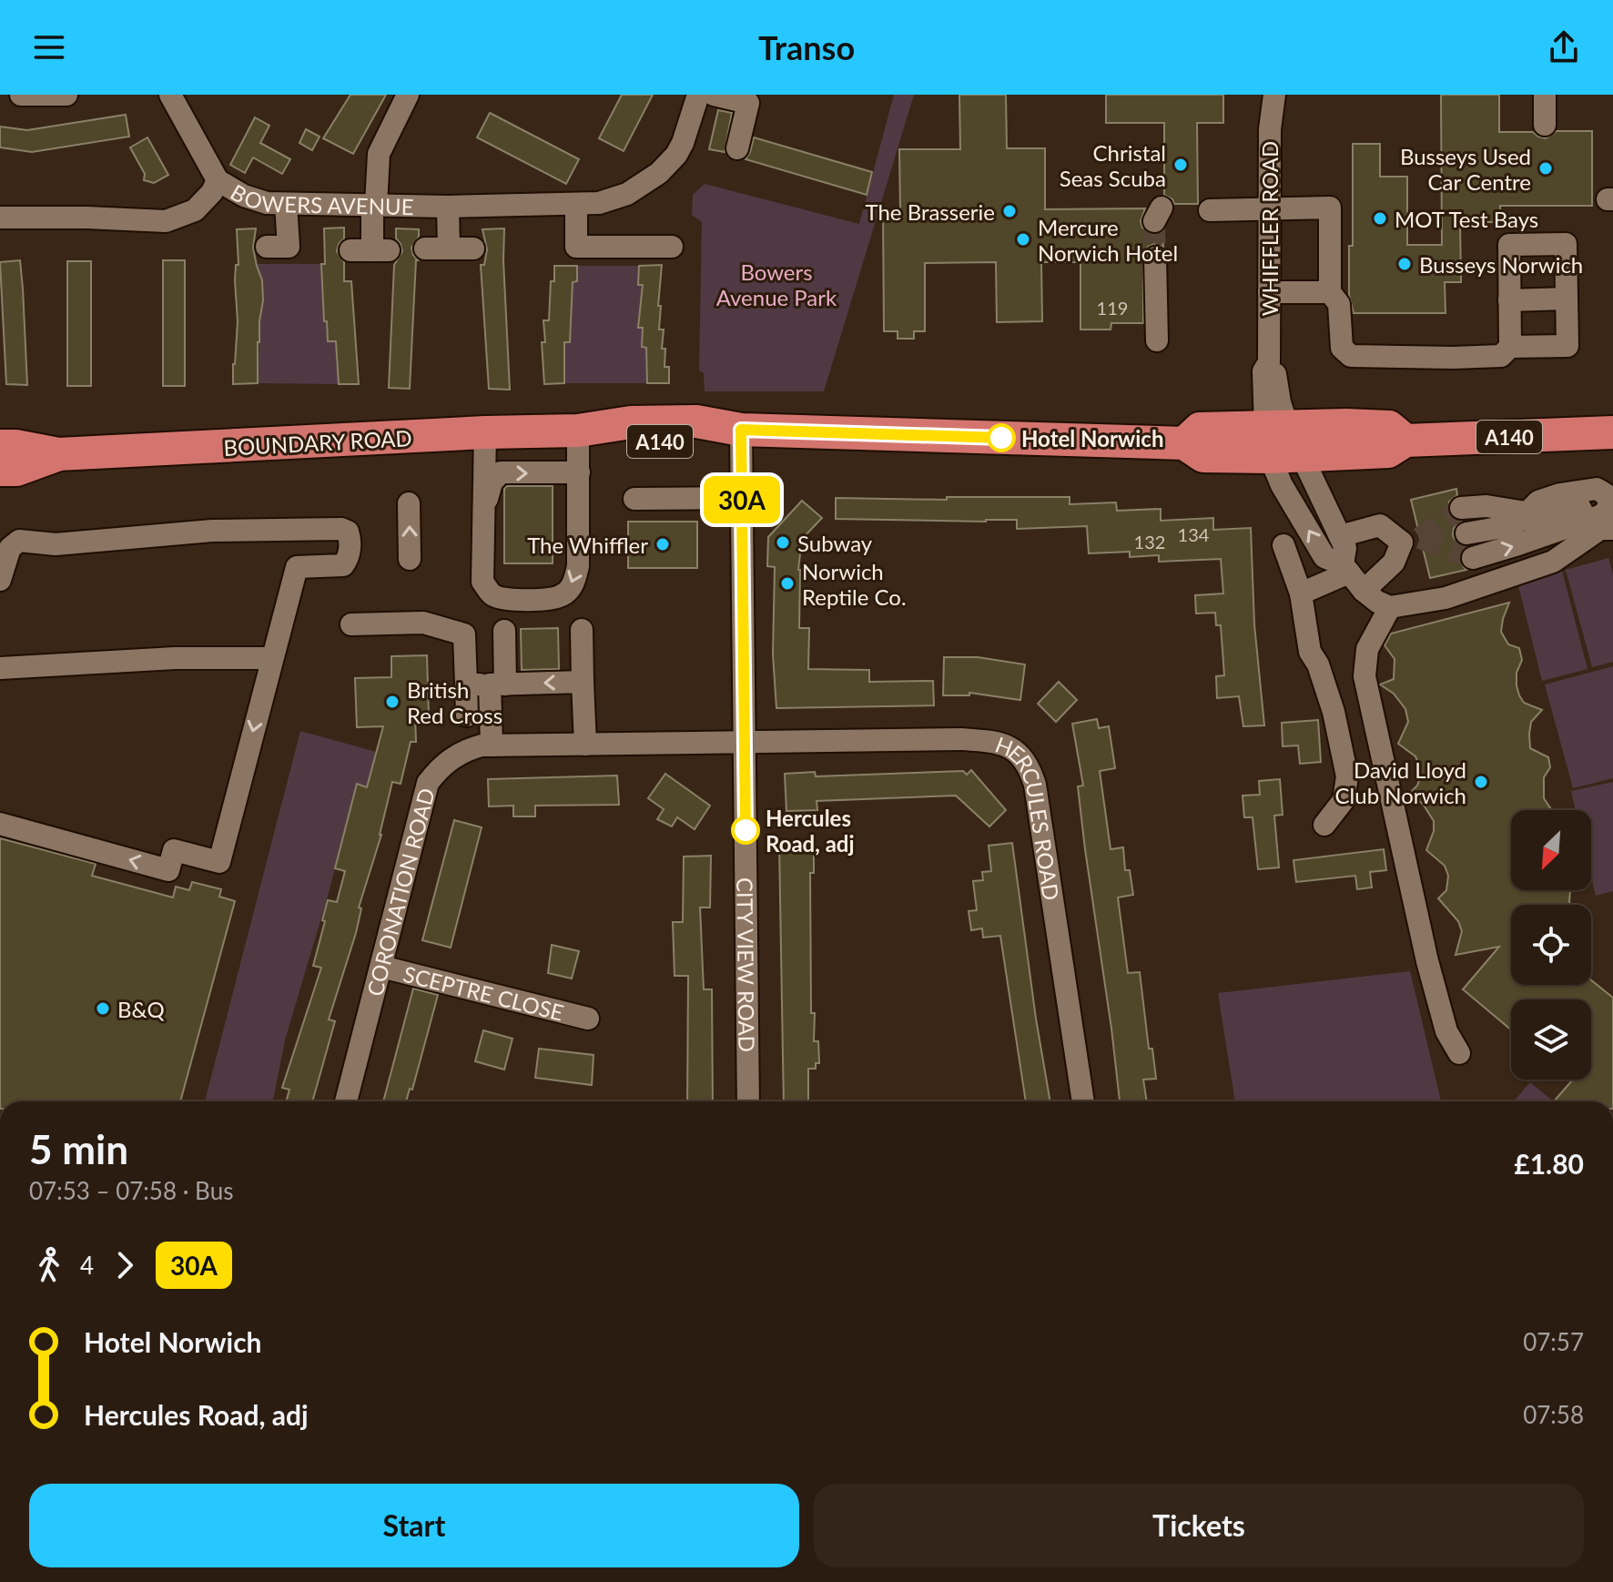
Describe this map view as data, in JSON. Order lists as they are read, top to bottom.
{
  "streets": {
    "highway": ["A140", "BOUNDARY ROAD"],
    "street": [
      "BOWERS AVENUE",
      "WHIFFLER ROAD",
      "HERCULES ROAD",
      "CORONATION ROAD",
      "CITY VIEW ROAD",
      "SCEPTRE CLOSE"
    ]
  },
  "crossings": [
    ["WHIFFLER ROAD", "BOUNDARY ROAD"],
    ["BOUNDARY ROAD", "CITY VIEW ROAD"],
    ["HERCULES ROAD", "CORONATION ROAD"],
    ["HERCULES ROAD", "CITY VIEW ROAD"],
    ["CORONATION ROAD", "CITY VIEW ROAD"],
    ["CORONATION ROAD", "SCEPTRE CLOSE"]
  ],
  "parks": ["Bowers Avenue Park"],
  "places": [
    "Christal Seas Scuba",
    "Busseys Used Car Centre",
    "The Brasserie",
    "MOT Test Bays",
    "Mercure Norwich Hotel",
    "Busseys Norwich",
    "Hotel Norwich",
    "Subway",
    "The Whiffler",
    "Norwich Reptile Co.",
    "British Red Cross",
    "David Lloyd Club Norwich",
    "Hercules Road, adj",
    "B&Q"
  ],
  "lines": ["bus line 30A"],
  "house_numbers": ["119", "134", "132"],
  "north": "bottom left",
  "page": {
    "header": "Transo",
    "on_map": "30A",
    "heading": ["5 min", "07:53 – 07:58 · Bus", "£1.80"],
    "legs": ["4", "30A"],
    "list": [
      {
        "name": "Hotel Norwich",
        "value": "07:57"
      },
      {
        "name": "Hercules Road, adj",
        "value": "07:58"
      }
    ],
    "buttons": ["Start", "Tickets"]
  }
}
